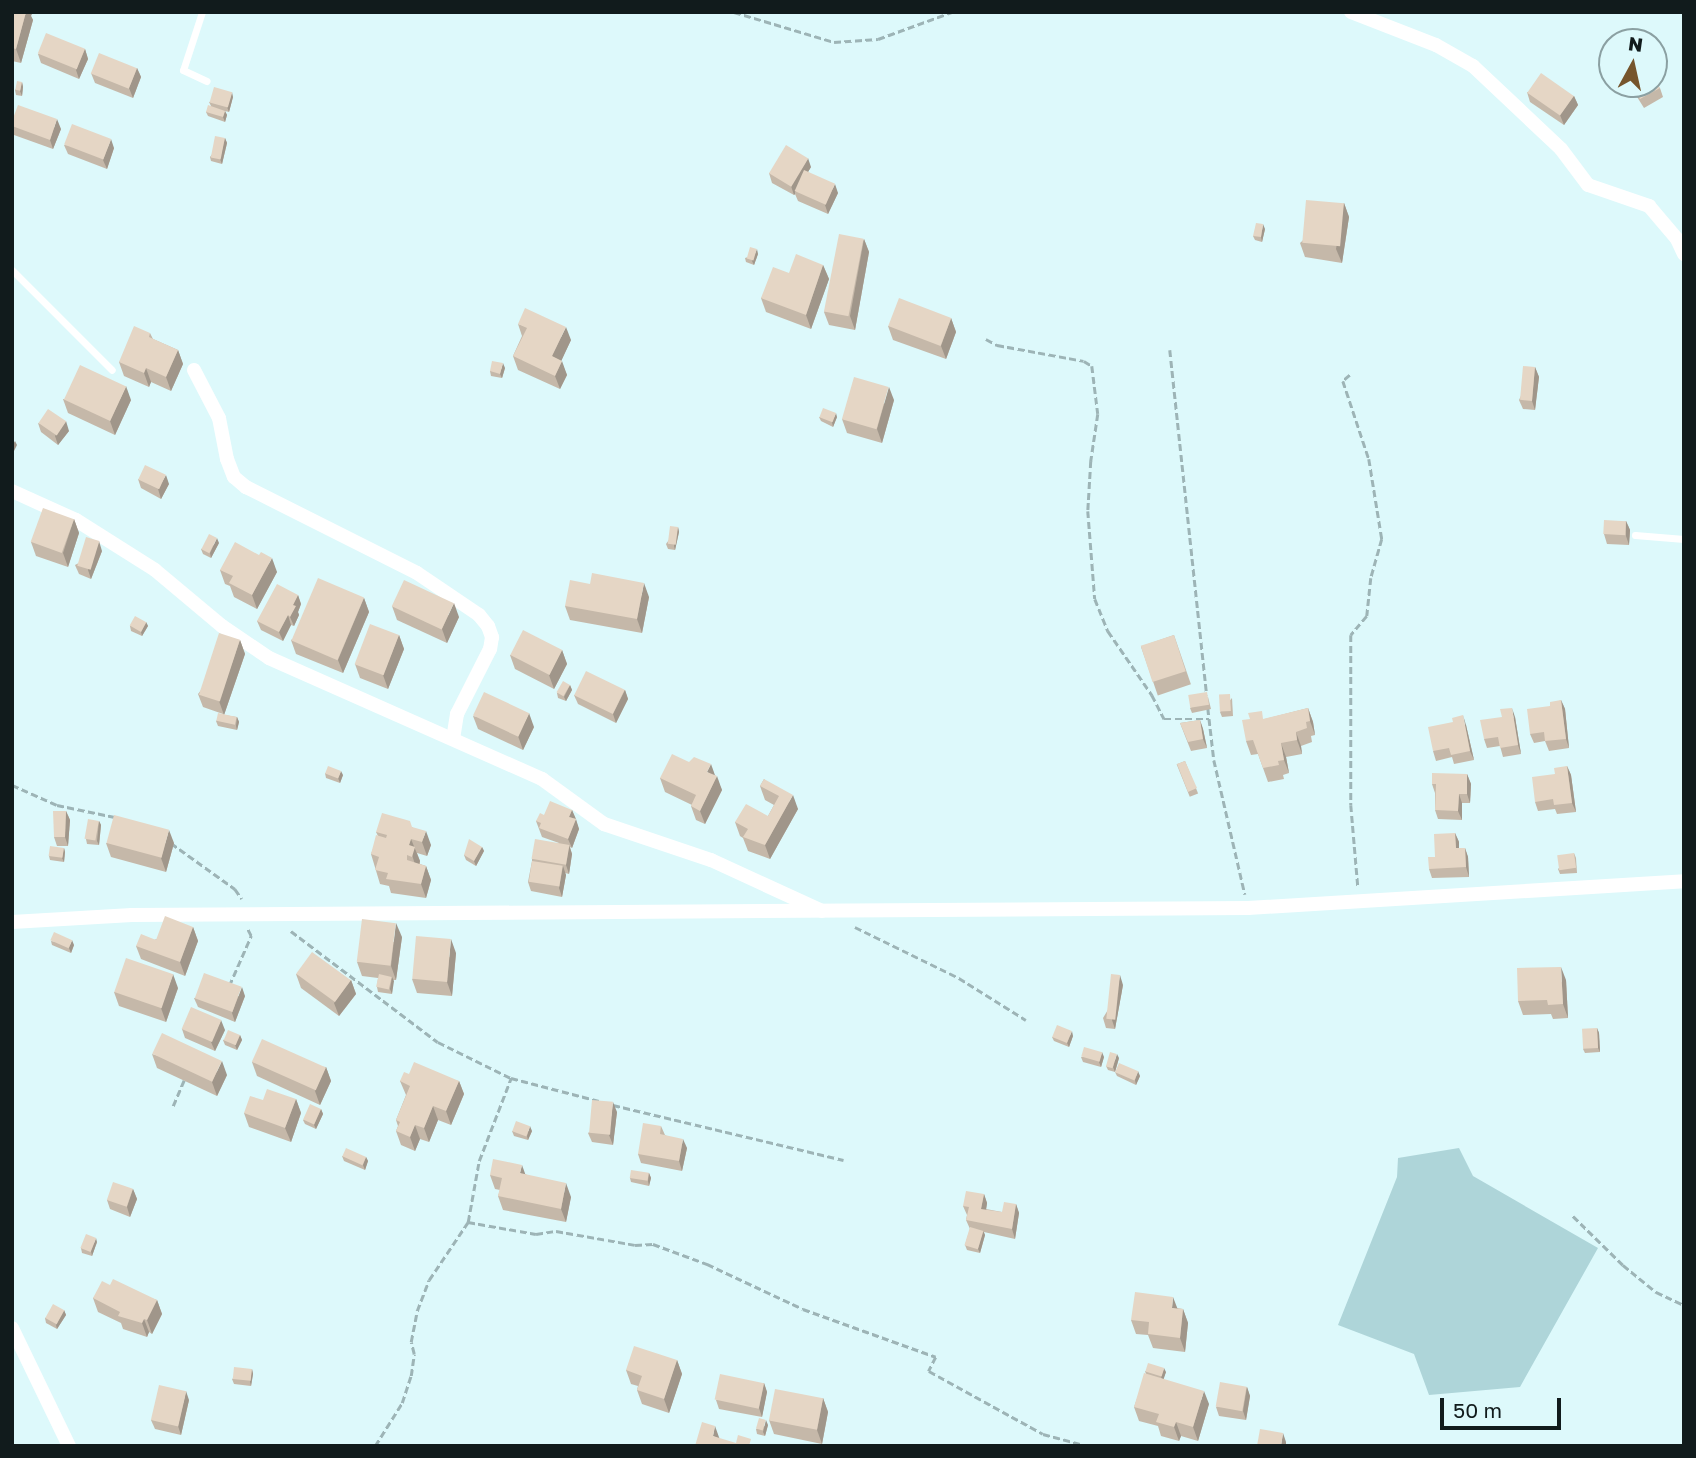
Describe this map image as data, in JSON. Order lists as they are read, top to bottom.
{
  "scale_bar": "50 m",
  "north": "top"
}
